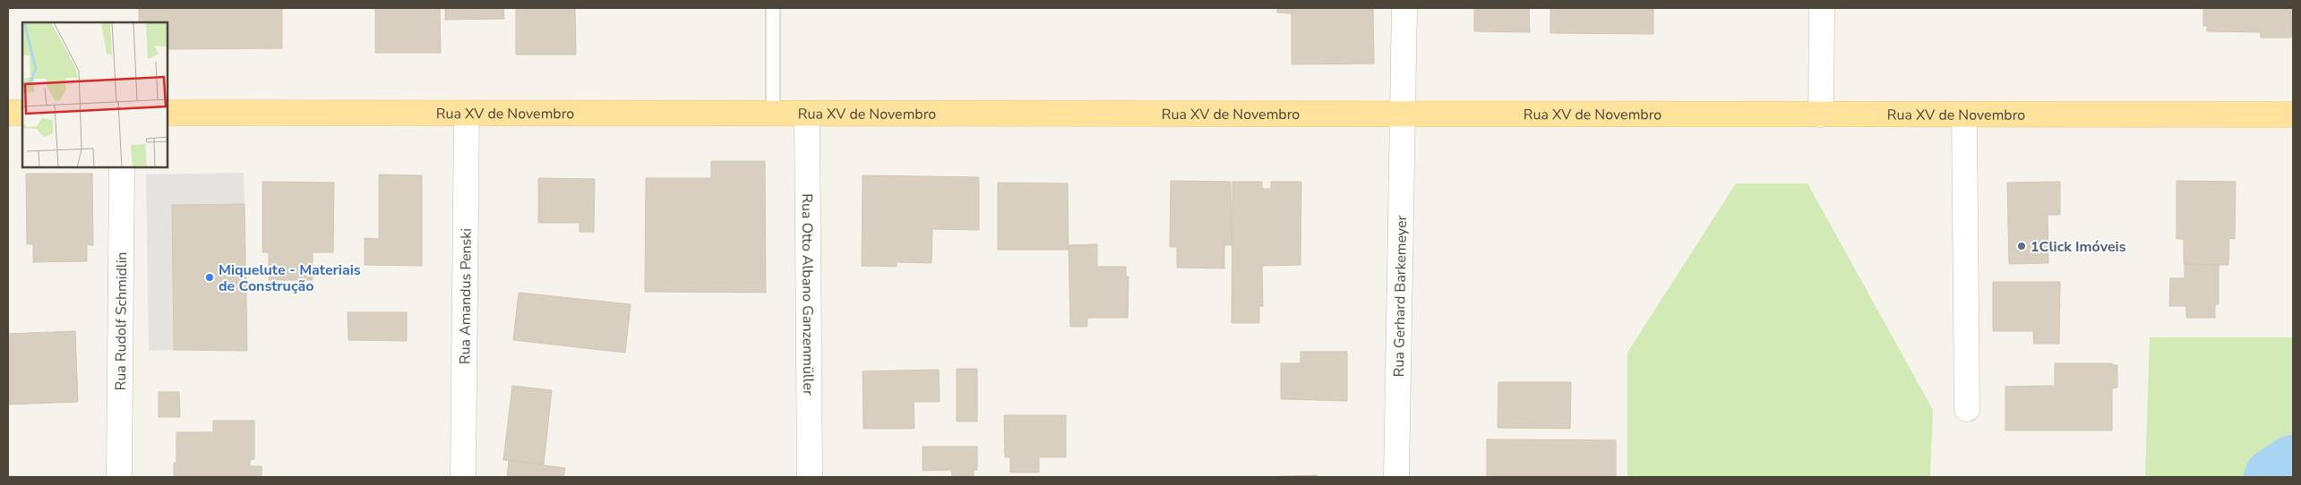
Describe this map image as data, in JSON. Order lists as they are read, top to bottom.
{
  "streets": {
    "main road": ["Rua XV de Novembro"],
    "street": [
      "Rua Amandus Penski",
      "Rua Otto Albano Ganzenmüller",
      "Rua Gerhard Barkemeyer",
      "Rua Rudolf Schmidlin"
    ]
  },
  "crossings": [
    ["Rua XV de Novembro", "Rua Amandus Penski"],
    ["Rua XV de Novembro", "Rua Otto Albano Ganzenmüller"],
    ["Rua XV de Novembro", "Rua Gerhard Barkemeyer"]
  ],
  "places": ["1Click Imóveis", "Miquelute - Materiais de Construção"]
}
